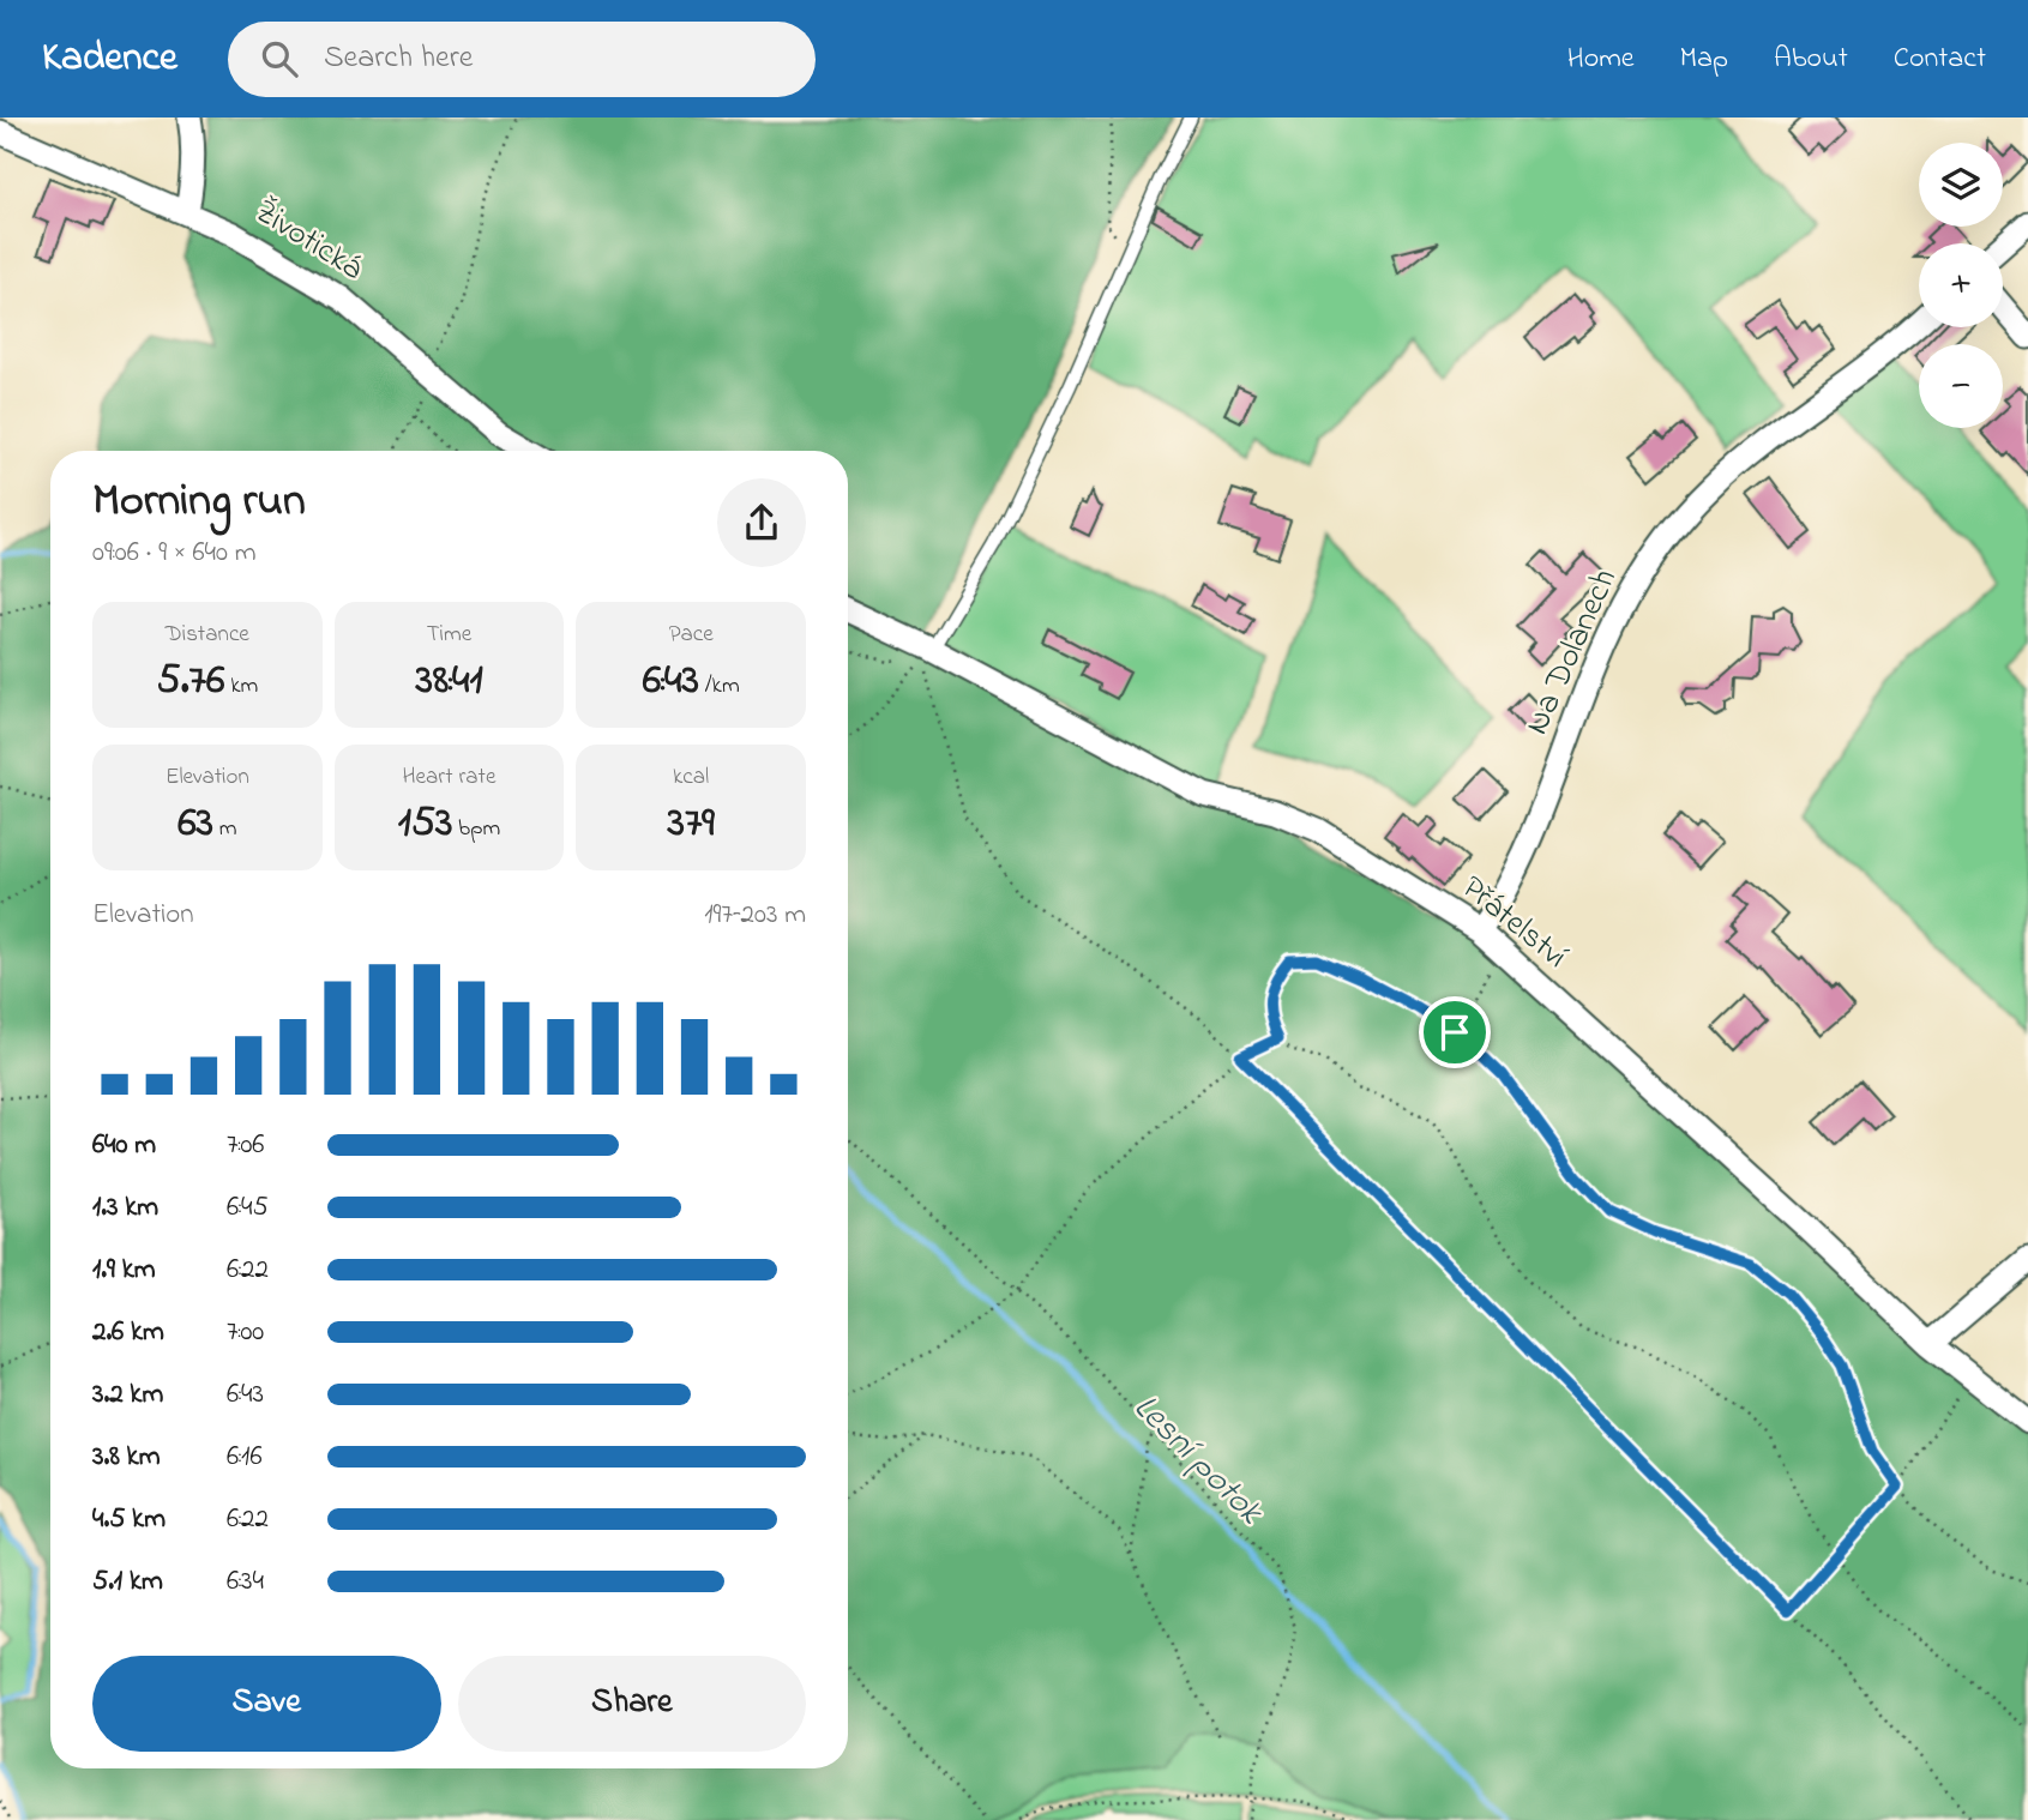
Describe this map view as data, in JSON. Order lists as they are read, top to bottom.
{
  "streets": {
    "street": ["Životická", "Na Dolanech", "Přátelství"]
  },
  "crossings": [
    ["Na Dolanech", "Přátelství"]
  ],
  "water": ["Lesní potok"],
  "page": {
    "header": "Kadence",
    "search": "Search here",
    "nav": [
      "Home",
      "Map",
      "About",
      "Contact"
    ],
    "map_buttons": ["+", "−"],
    "heading": ["Morning run", "09:06 · 9 × 640 m"],
    "stats": [
      ["Distance", "5.76 km"],
      ["Time", "38:41"],
      ["Pace", "6:43 /km"],
      ["Elevation", "63 m"],
      ["Heart rate", "153 bpm"],
      ["kcal", "379"]
    ],
    "chart": ["Elevation", "197–203 m"],
    "list": [
      {
        "name": "640 m",
        "note": "7:06"
      },
      {
        "name": "1.3 km",
        "note": "6:45"
      },
      {
        "name": "1.9 km",
        "note": "6:22"
      },
      {
        "name": "2.6 km",
        "note": "7:00"
      },
      {
        "name": "3.2 km",
        "note": "6:43"
      },
      {
        "name": "3.8 km",
        "note": "6:16"
      },
      {
        "name": "4.5 km",
        "note": "6:22"
      },
      {
        "name": "5.1 km",
        "note": "6:34"
      }
    ],
    "buttons": ["Save", "Share"]
  }
}
